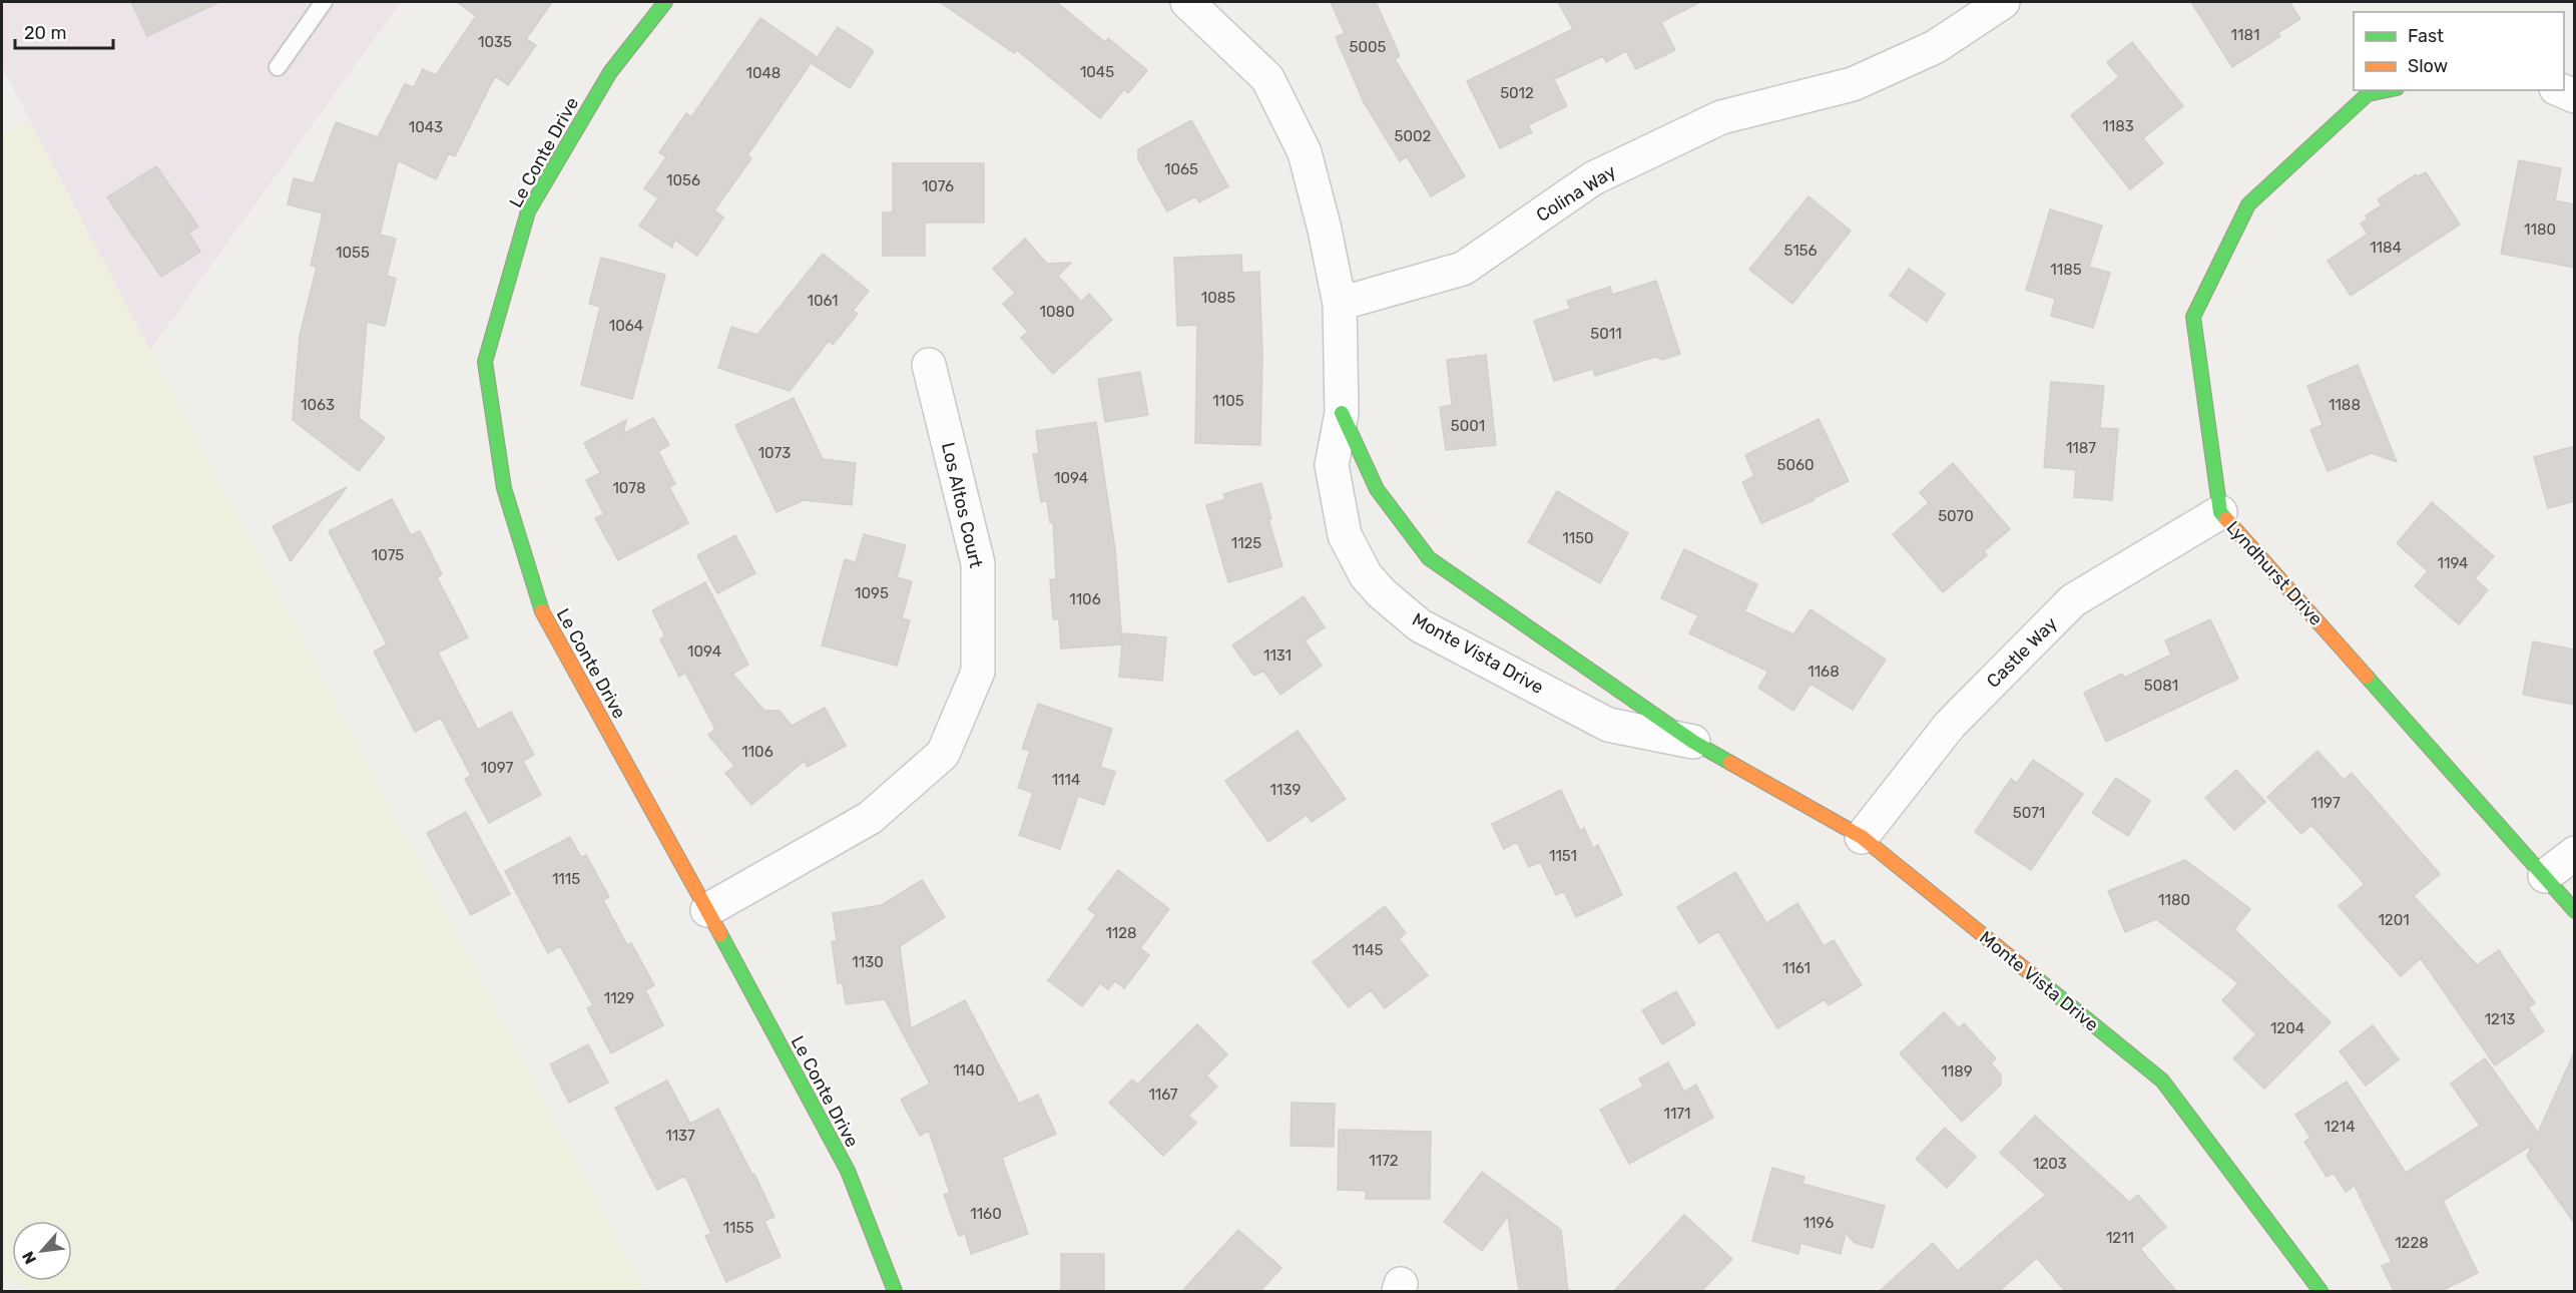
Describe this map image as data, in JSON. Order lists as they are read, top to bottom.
{
  "streets": {
    "street": [
      "Le Conte Drive",
      "Colina Way",
      "Los Altos Court",
      "Lyndhurst Drive",
      "Castle Way",
      "Monte Vista Drive"
    ]
  },
  "crossings": [
    ["Le Conte Drive", "Los Altos Court"],
    ["Colina Way", "Monte Vista Drive"],
    ["Lyndhurst Drive", "Castle Way"],
    ["Castle Way", "Monte Vista Drive"]
  ],
  "house_numbers": [
    "1181",
    "1035",
    "5005",
    "1045",
    "1048",
    "5012",
    "1183",
    "1043",
    "5002",
    "1065",
    "1056",
    "1076",
    "1180",
    "1184",
    "5156",
    "1055",
    "1185",
    "1085",
    "1061",
    "1080",
    "1064",
    "5011",
    "1105",
    "1063",
    "1188",
    "5001",
    "1187",
    "1073",
    "5060",
    "1094",
    "1078",
    "5070",
    "1150",
    "1125",
    "1075",
    "1194",
    "1095",
    "1106",
    "1094",
    "1131",
    "1168",
    "5081",
    "1106",
    "1097",
    "1114",
    "1139",
    "1197",
    "5071",
    "1151",
    "1115",
    "1180",
    "1201",
    "1128",
    "1145",
    "1130",
    "1161",
    "1129",
    "1213",
    "1204",
    "1140",
    "1189",
    "1167",
    "1171",
    "1214",
    "1137",
    "1172",
    "1203",
    "1160",
    "1196",
    "1155",
    "1211",
    "1228"
  ],
  "legend": ["Fast", "Slow"],
  "scale_bar": "20 m",
  "north": "bottom left"
}
